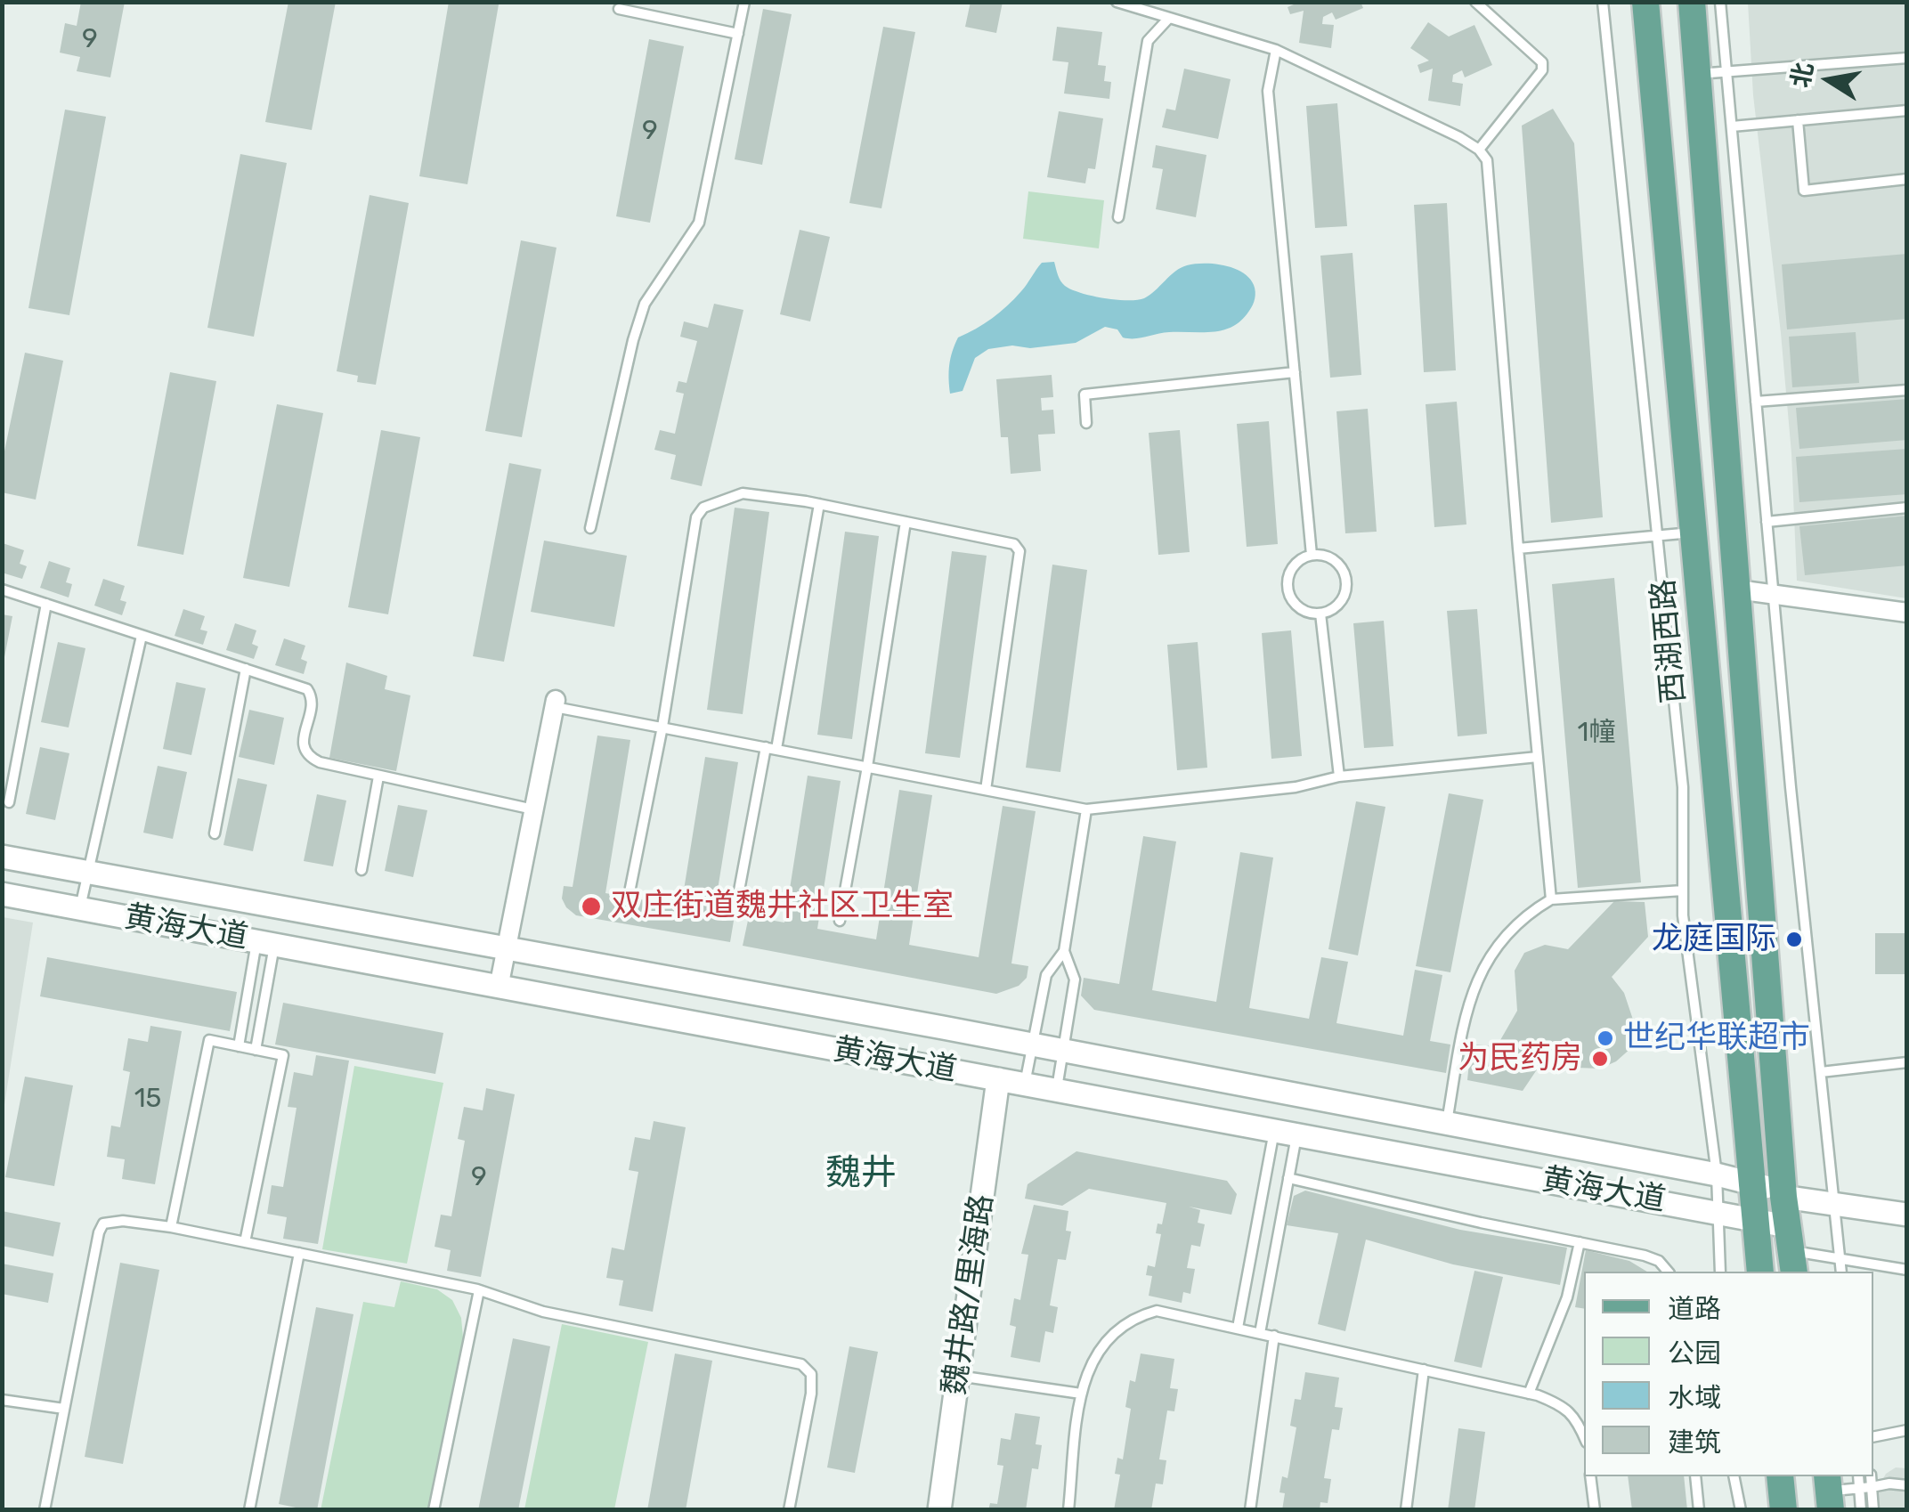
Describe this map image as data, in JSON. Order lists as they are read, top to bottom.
{
  "streets": {
    "main road": ["西湖西路"],
    "street": ["黄海大道", "魏井路/里海路"]
  },
  "crossings": [
    ["西湖西路", "黄海大道"],
    ["黄海大道", "魏井路/里海路"]
  ],
  "districts": ["魏井"],
  "places": [
    "双庄街道魏井社区卫生室",
    "龙庭国际",
    "世纪华联超市",
    "为民药房"
  ],
  "house_numbers": [
    "9",
    "9",
    "1幢",
    "15",
    "9"
  ],
  "legend": [
    "道路",
    "公园",
    "水域",
    "建筑"
  ],
  "north": "left"
}
